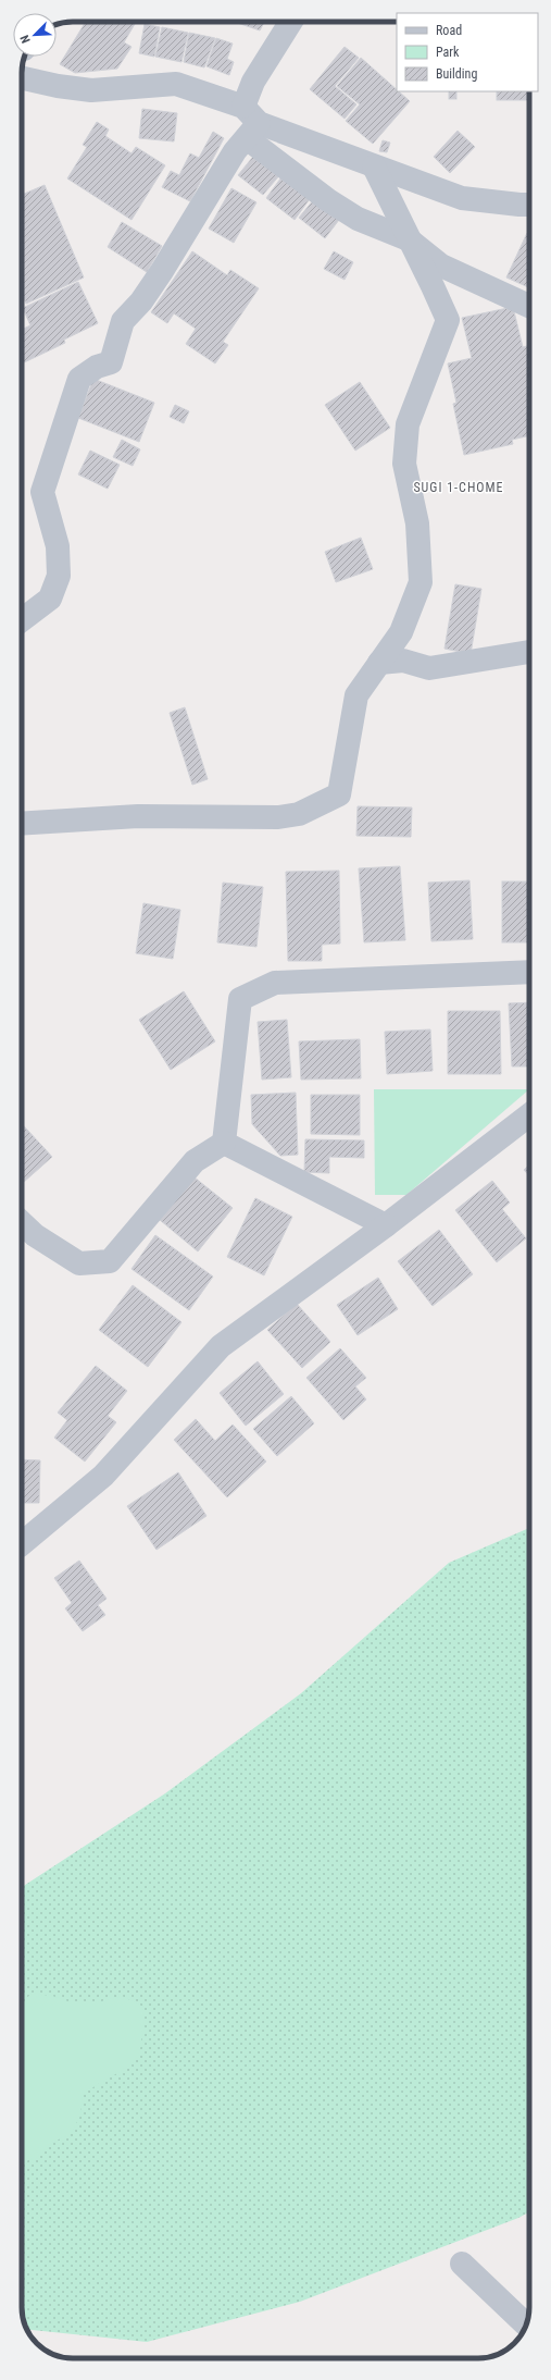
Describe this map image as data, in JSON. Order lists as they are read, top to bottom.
{
  "districts": ["SUGI 1-CHOME"],
  "legend": ["Road", "Park", "Building"],
  "north": "bottom left"
}
